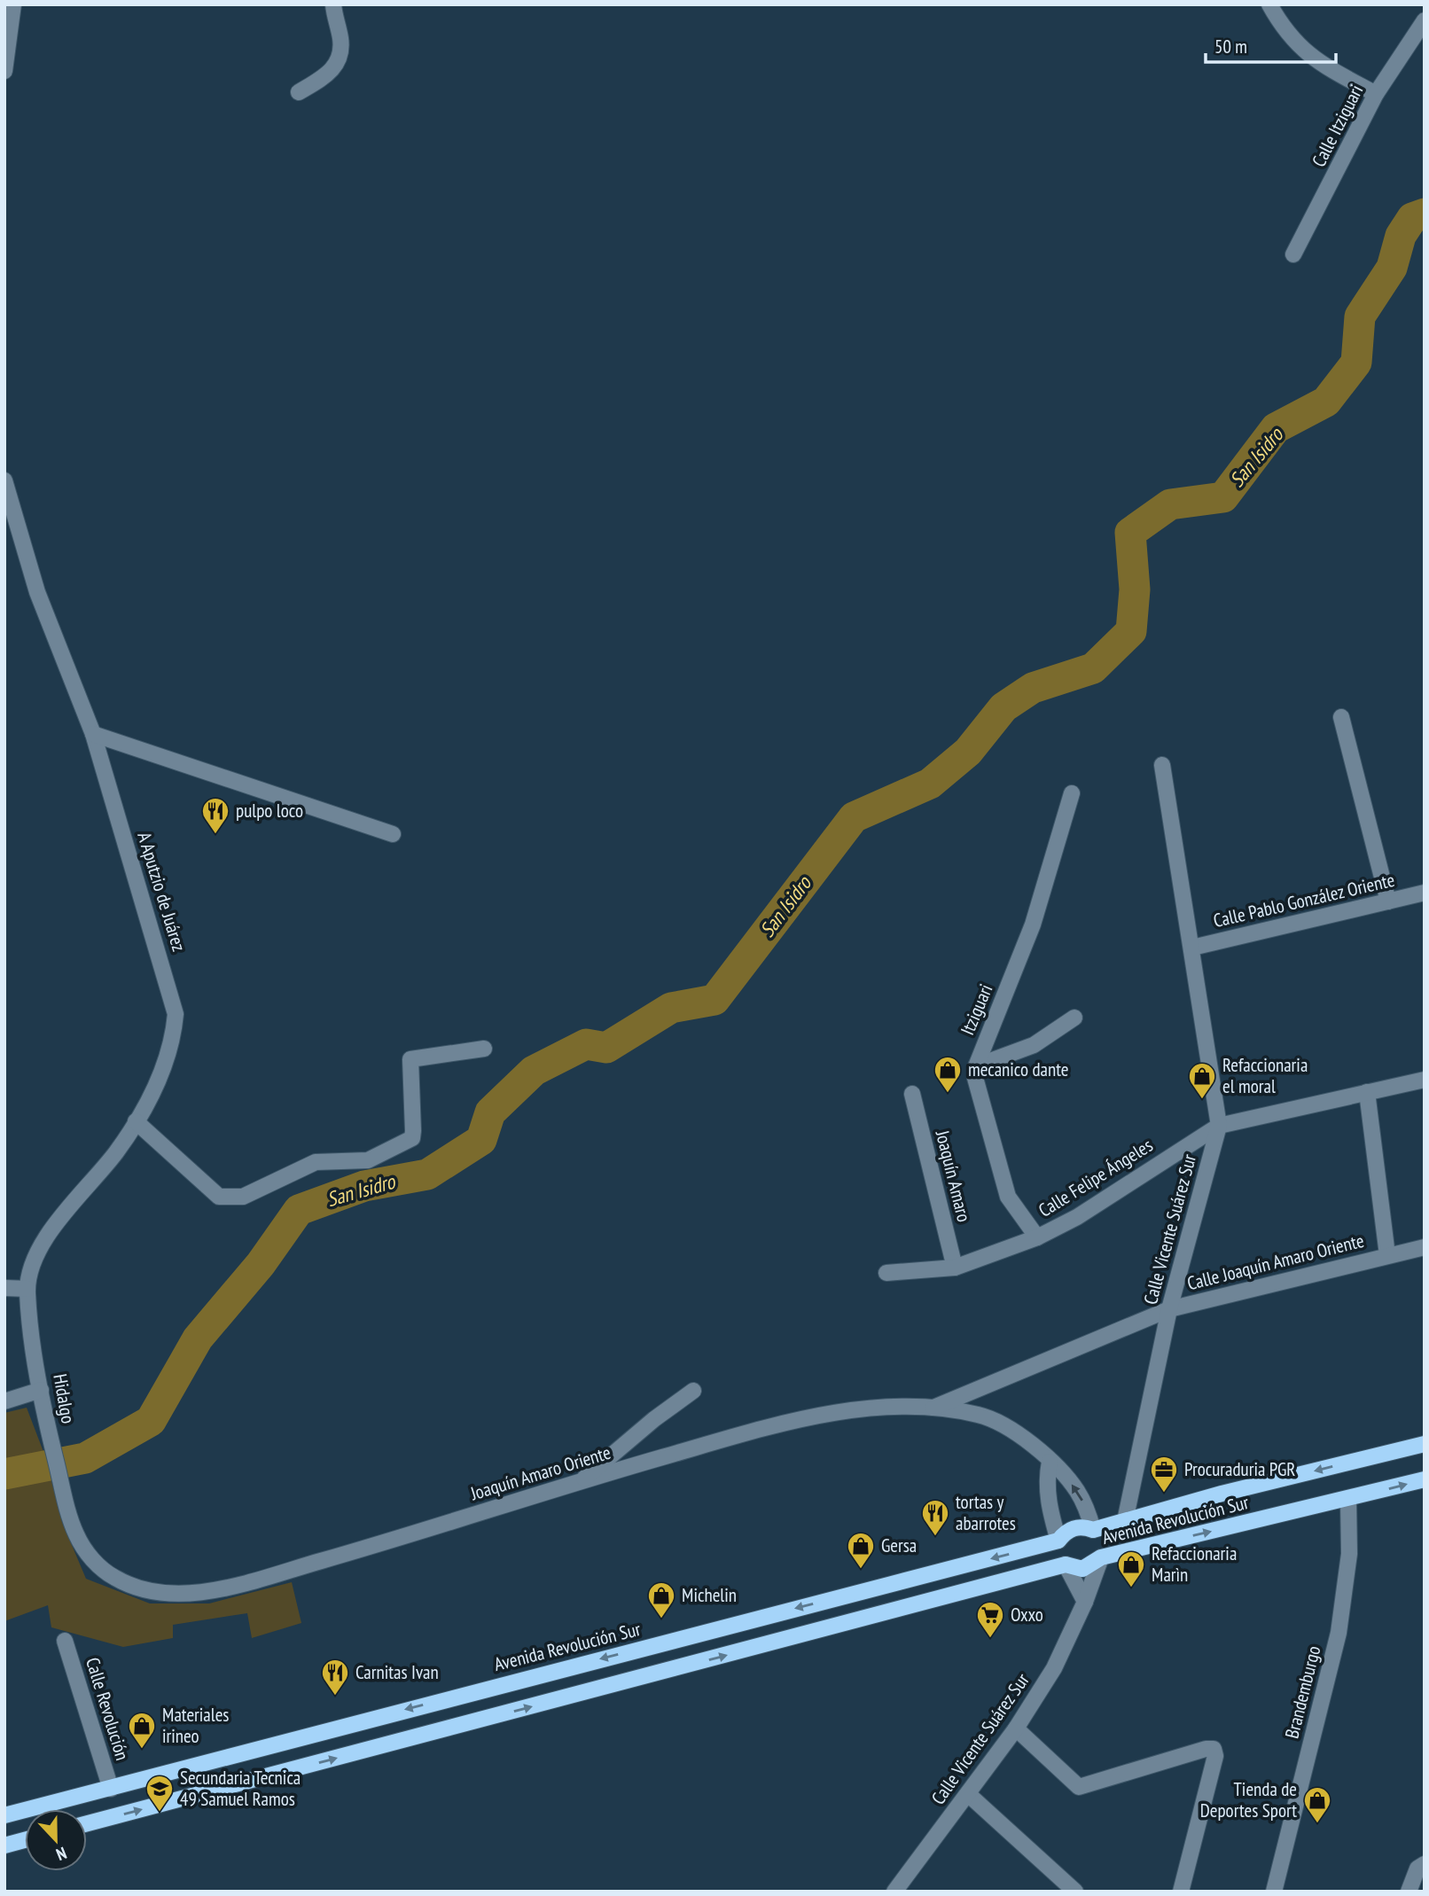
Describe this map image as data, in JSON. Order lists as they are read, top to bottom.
{
  "streets": {
    "main road": ["Avenida Revolución Sur"],
    "street": [
      "Calle Itziguari",
      "A Aputzio de Juárez",
      "Calle Pablo González Oriente",
      "Itziguari",
      "Joaquín Amaro",
      "Calle Felipe Ángeles",
      "Calle Vicente Suárez Sur",
      "Calle Joaquín Amaro Oriente",
      "Hidalgo",
      "Joaquín Amaro Oriente",
      "Brandemburgo",
      "Calle Revolución"
    ]
  },
  "crossings": [
    ["A Aputzio de Juárez", "Hidalgo"],
    ["Calle Pablo González Oriente", "Calle Vicente Suárez Sur"],
    ["Itziguari", "Calle Felipe Ángeles"],
    ["Joaquín Amaro", "Calle Felipe Ángeles"],
    ["Calle Felipe Ángeles", "Calle Vicente Suárez Sur"],
    ["Calle Vicente Suárez Sur", "Calle Joaquín Amaro Oriente"],
    ["Calle Vicente Suárez Sur", "Joaquín Amaro Oriente"],
    ["Calle Vicente Suárez Sur", "Avenida Revolución Sur"],
    ["Calle Joaquín Amaro Oriente", "Joaquín Amaro Oriente"],
    ["Hidalgo", "Joaquín Amaro Oriente"],
    ["Joaquín Amaro Oriente", "Avenida Revolución Sur"],
    ["Avenida Revolución Sur", "Brandemburgo"],
    ["Avenida Revolución Sur", "Calle Revolución"]
  ],
  "water": ["San Isidro"],
  "places": {
    "restaurant": ["pulpo loco", "tortas y abarrotes", "Carnitas Ivan"],
    "shop": [
      "mecanico dante",
      "Refaccionaria el moral",
      "Gersa",
      "Refaccionaria Marìn",
      "Michelin",
      "Materiales irineo",
      "Tienda de Deportes Sport"
    ],
    "office": ["Procuraduria PGR"],
    "supermarket": ["Oxxo"],
    "school or university": ["Secundaria Tecnica 49 Samuel Ramos"]
  },
  "scale_bar": "50 m",
  "north": "bottom"
}
